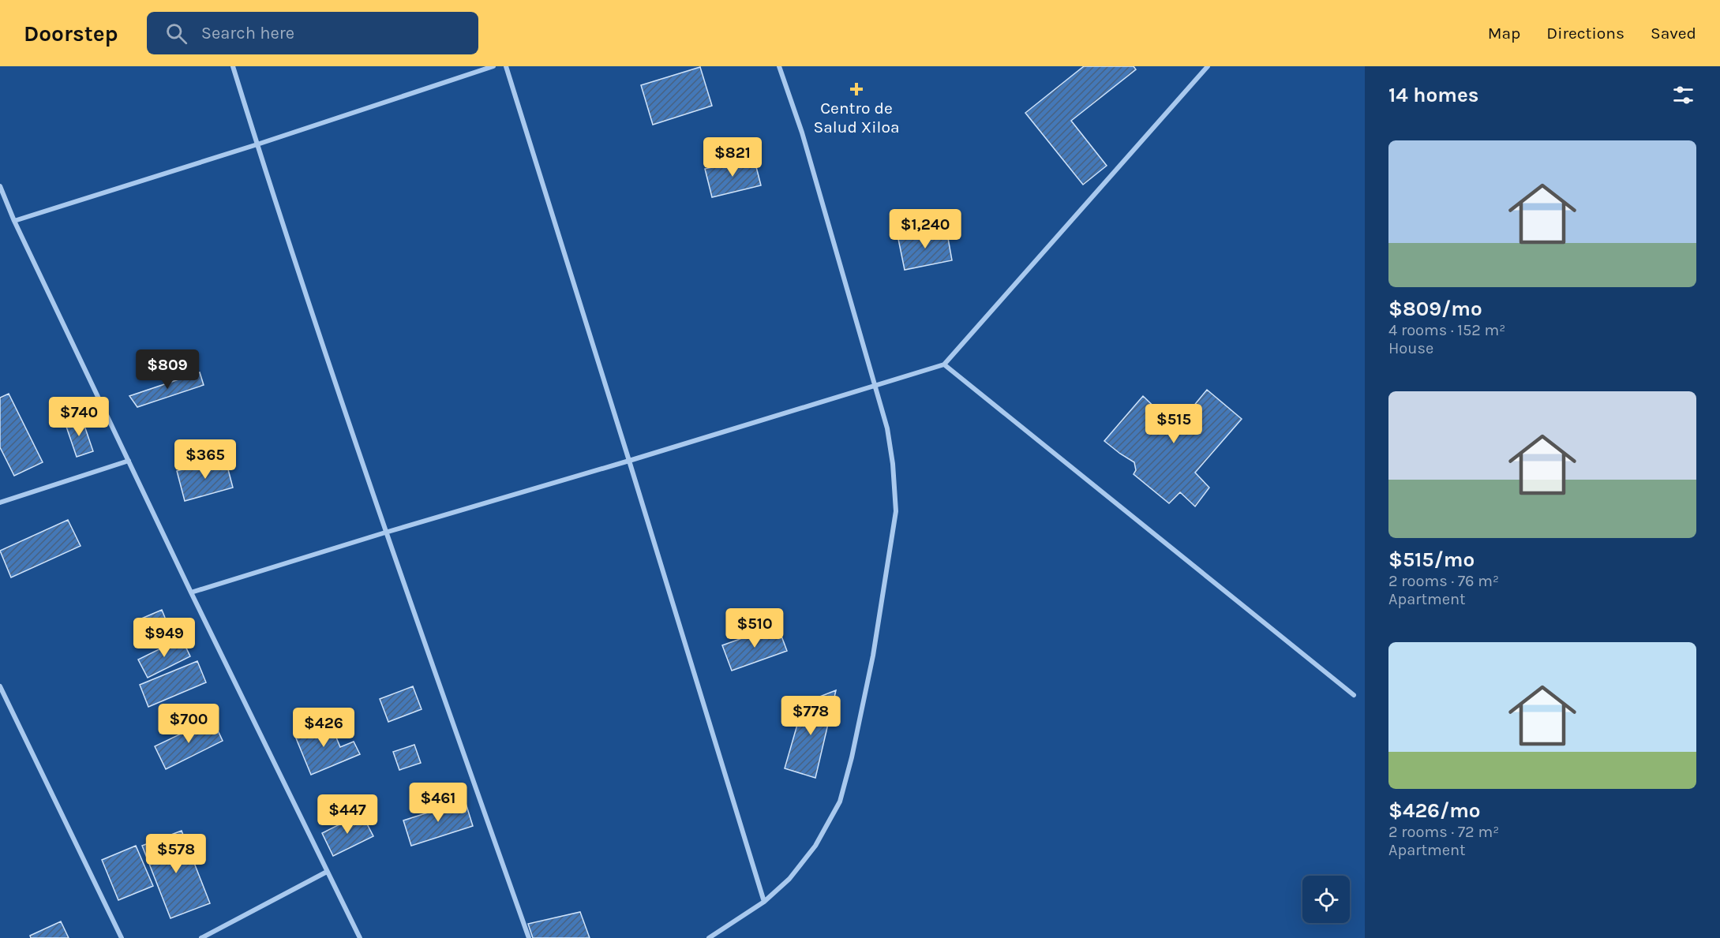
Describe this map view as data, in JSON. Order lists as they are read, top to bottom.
{
  "places": {
    "health": ["Centro de Salud Xiloa"]
  },
  "page": {
    "header": "Doorstep",
    "search": "Search here",
    "nav": ["Map", "Directions", "Saved"],
    "heading": "14 homes",
    "list": [
      {
        "name": "$809/mo",
        "note": "4 rooms · 152 m² · House"
      },
      {
        "name": "$515/mo",
        "note": "2 rooms · 76 m² · Apartment"
      },
      {
        "name": "$426/mo",
        "note": "2 rooms · 72 m² · Apartment"
      }
    ],
    "price": [
      "$821",
      "$1,240",
      "$809",
      "$740",
      "$515",
      "$365",
      "$510",
      "$949",
      "$778",
      "$700",
      "$426",
      "$461",
      "$447",
      "$578"
    ]
  }
}
